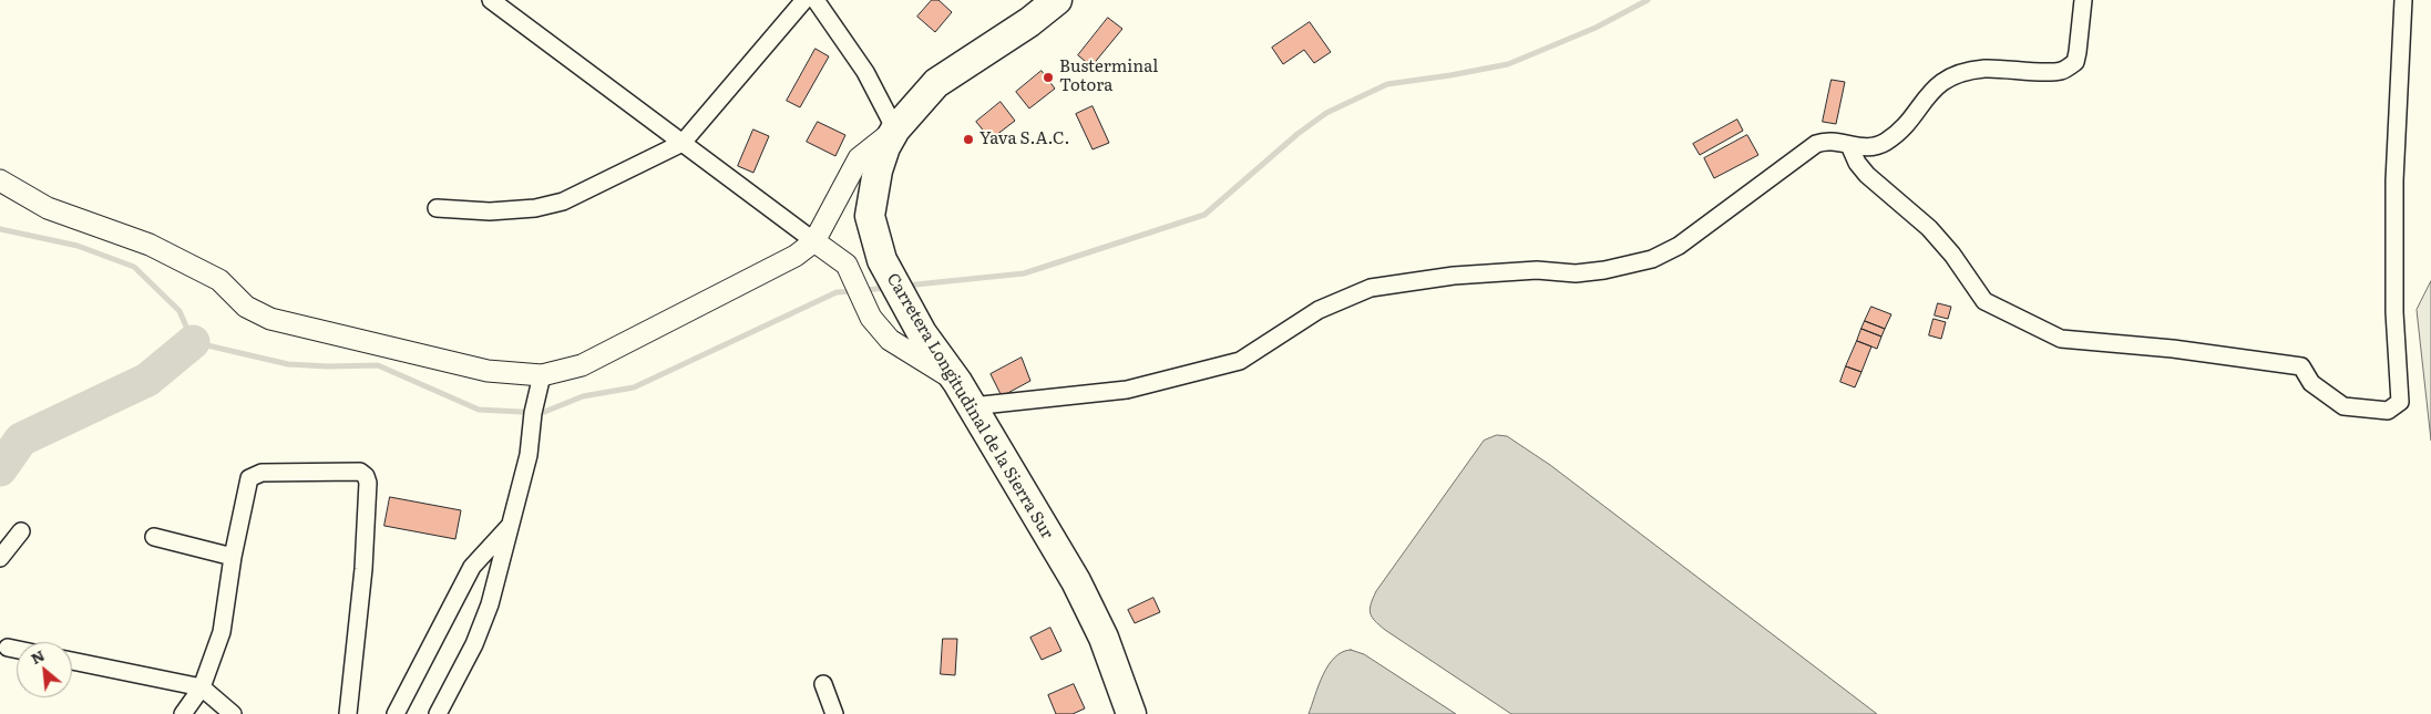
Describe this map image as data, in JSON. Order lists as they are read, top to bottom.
{
  "streets": {
    "highway": ["Carretera Longitudinal de la Sierra Sur"]
  },
  "places": ["Busterminal Totora", "Yava S.A.C."],
  "north": "top left"
}
